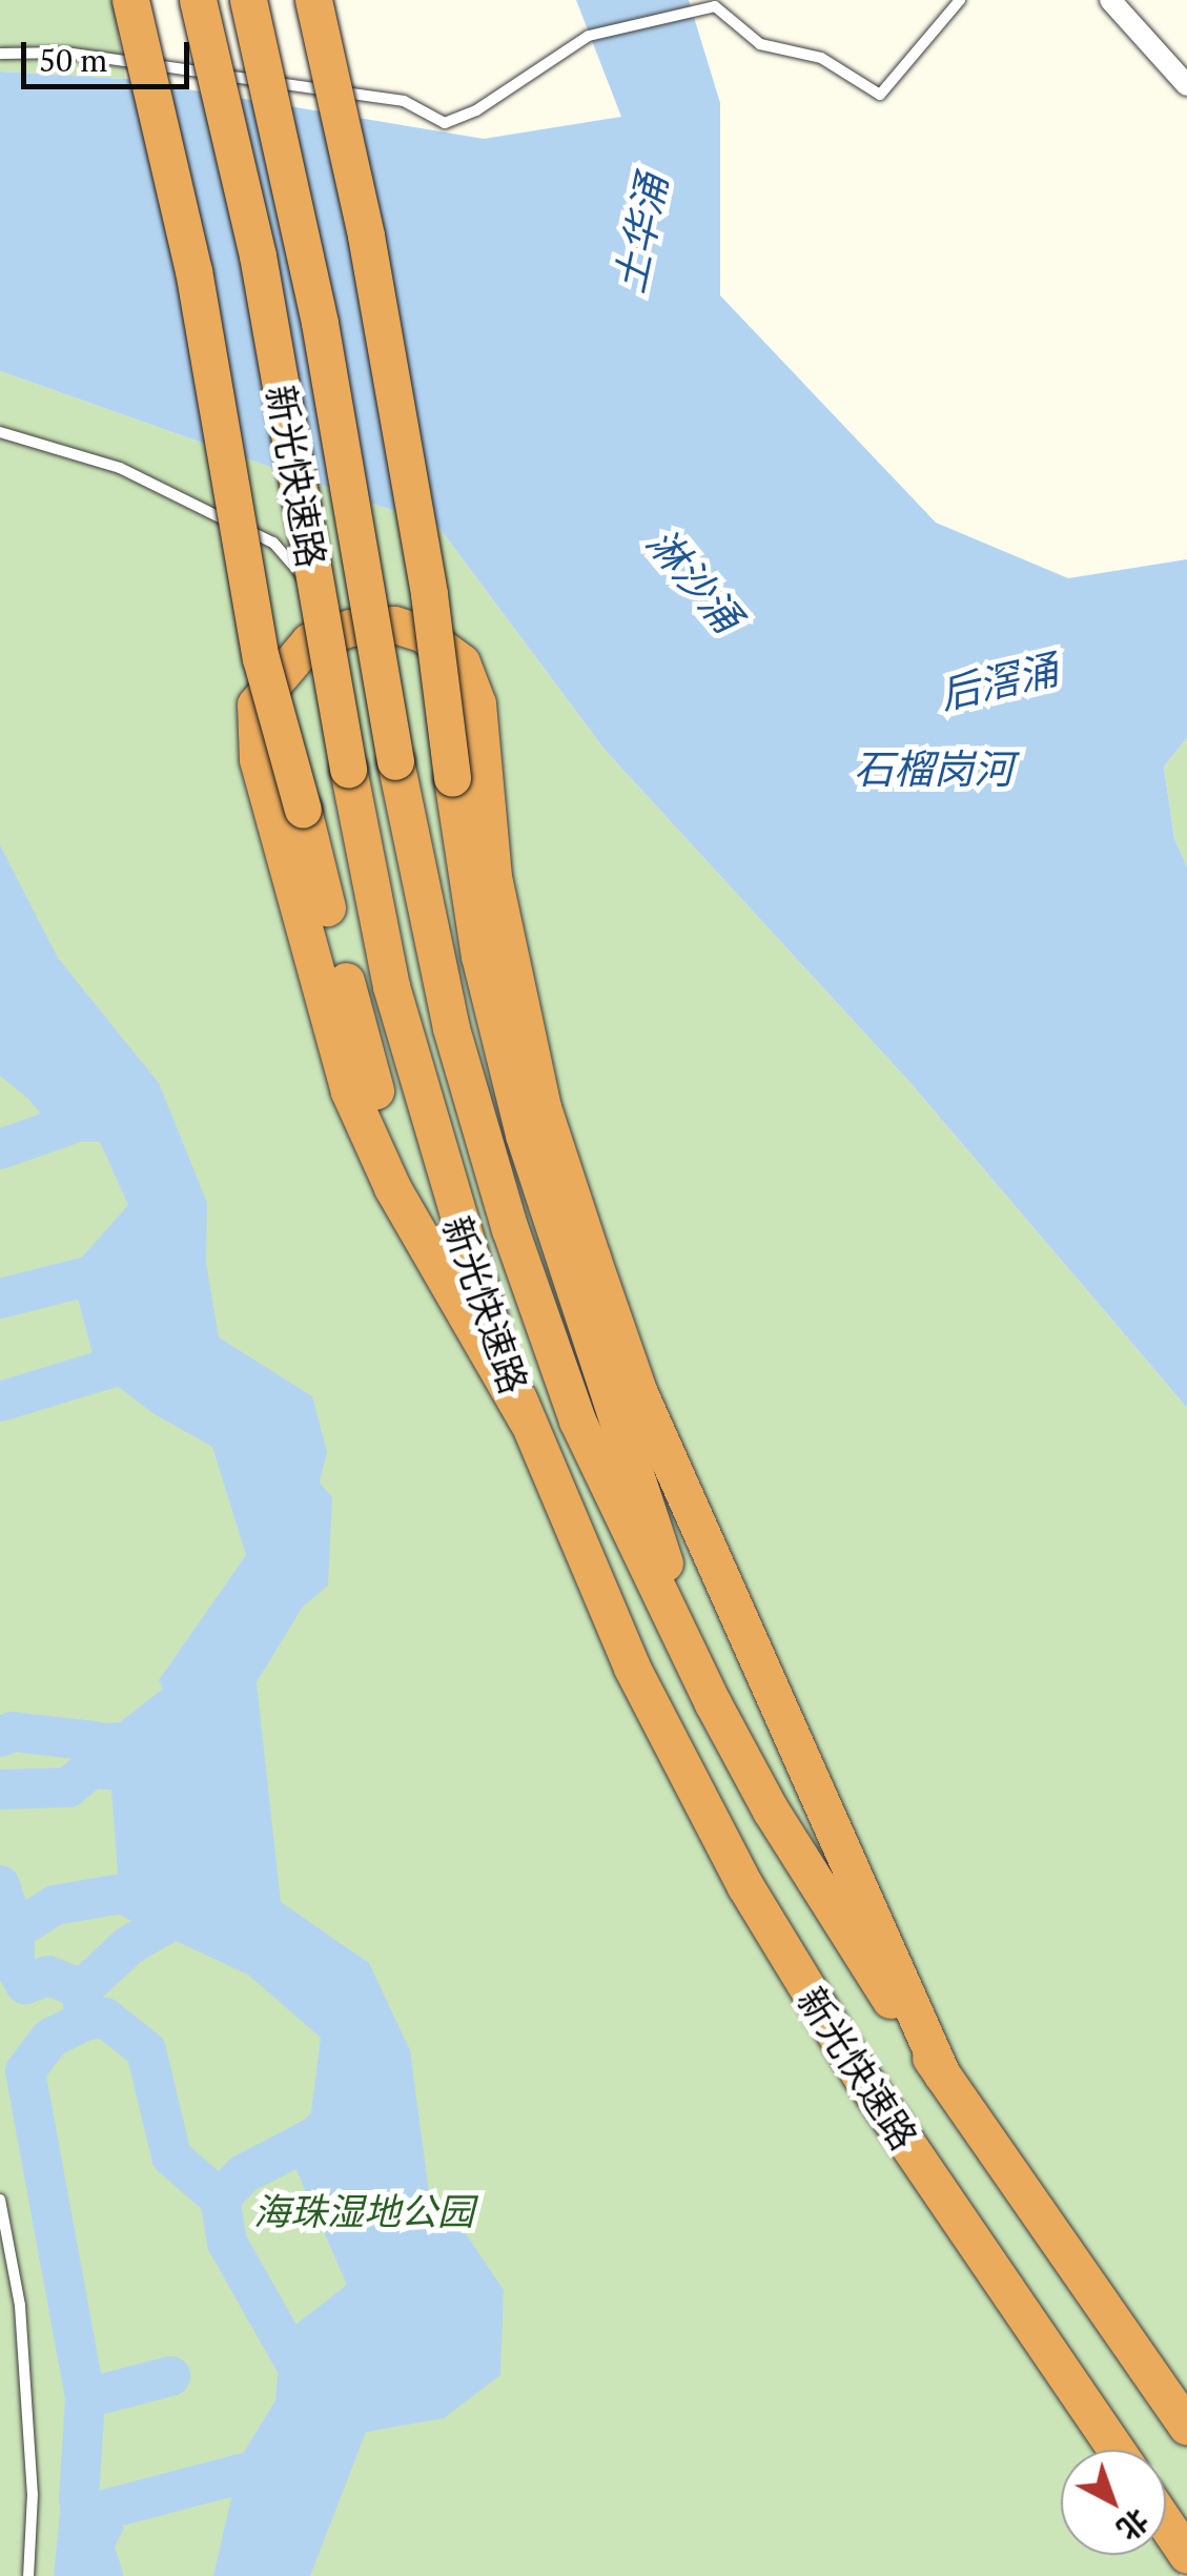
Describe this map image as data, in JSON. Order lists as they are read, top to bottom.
{
  "streets": {
    "highway": ["新光快速路"]
  },
  "water": [
    "土华涌",
    "淋沙涌",
    "后滘涌",
    "石榴岗河"
  ],
  "parks": ["海珠湿地公园"],
  "scale_bar": "50 m",
  "north": "bottom right"
}
